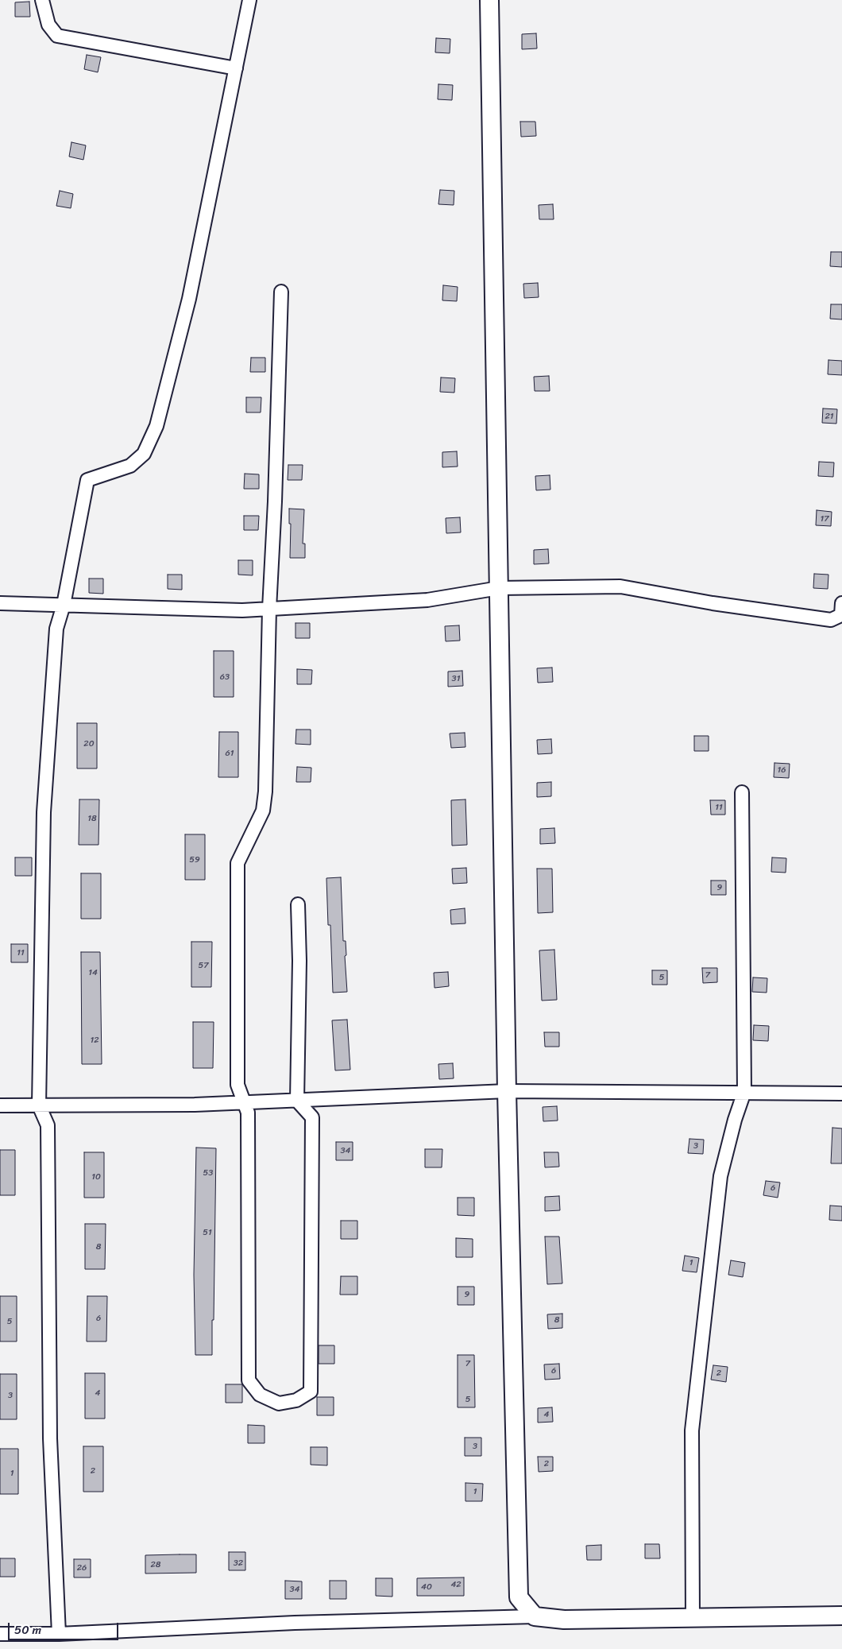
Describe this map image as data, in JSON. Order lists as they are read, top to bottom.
{
  "house_numbers": [
    "21",
    "17",
    "63",
    "31",
    "20",
    "61",
    "16",
    "11",
    "18",
    "59",
    "9",
    "11",
    "57",
    "14",
    "7",
    "5",
    "12",
    "3",
    "34",
    "53",
    "10",
    "6",
    "51",
    "8",
    "1",
    "9",
    "6",
    "8",
    "5",
    "7",
    "6",
    "2",
    "4",
    "3",
    "5",
    "4",
    "3",
    "2",
    "2",
    "1",
    "1",
    "32",
    "28",
    "26",
    "42",
    "40",
    "34"
  ],
  "scale_bar": "50 m"
}
